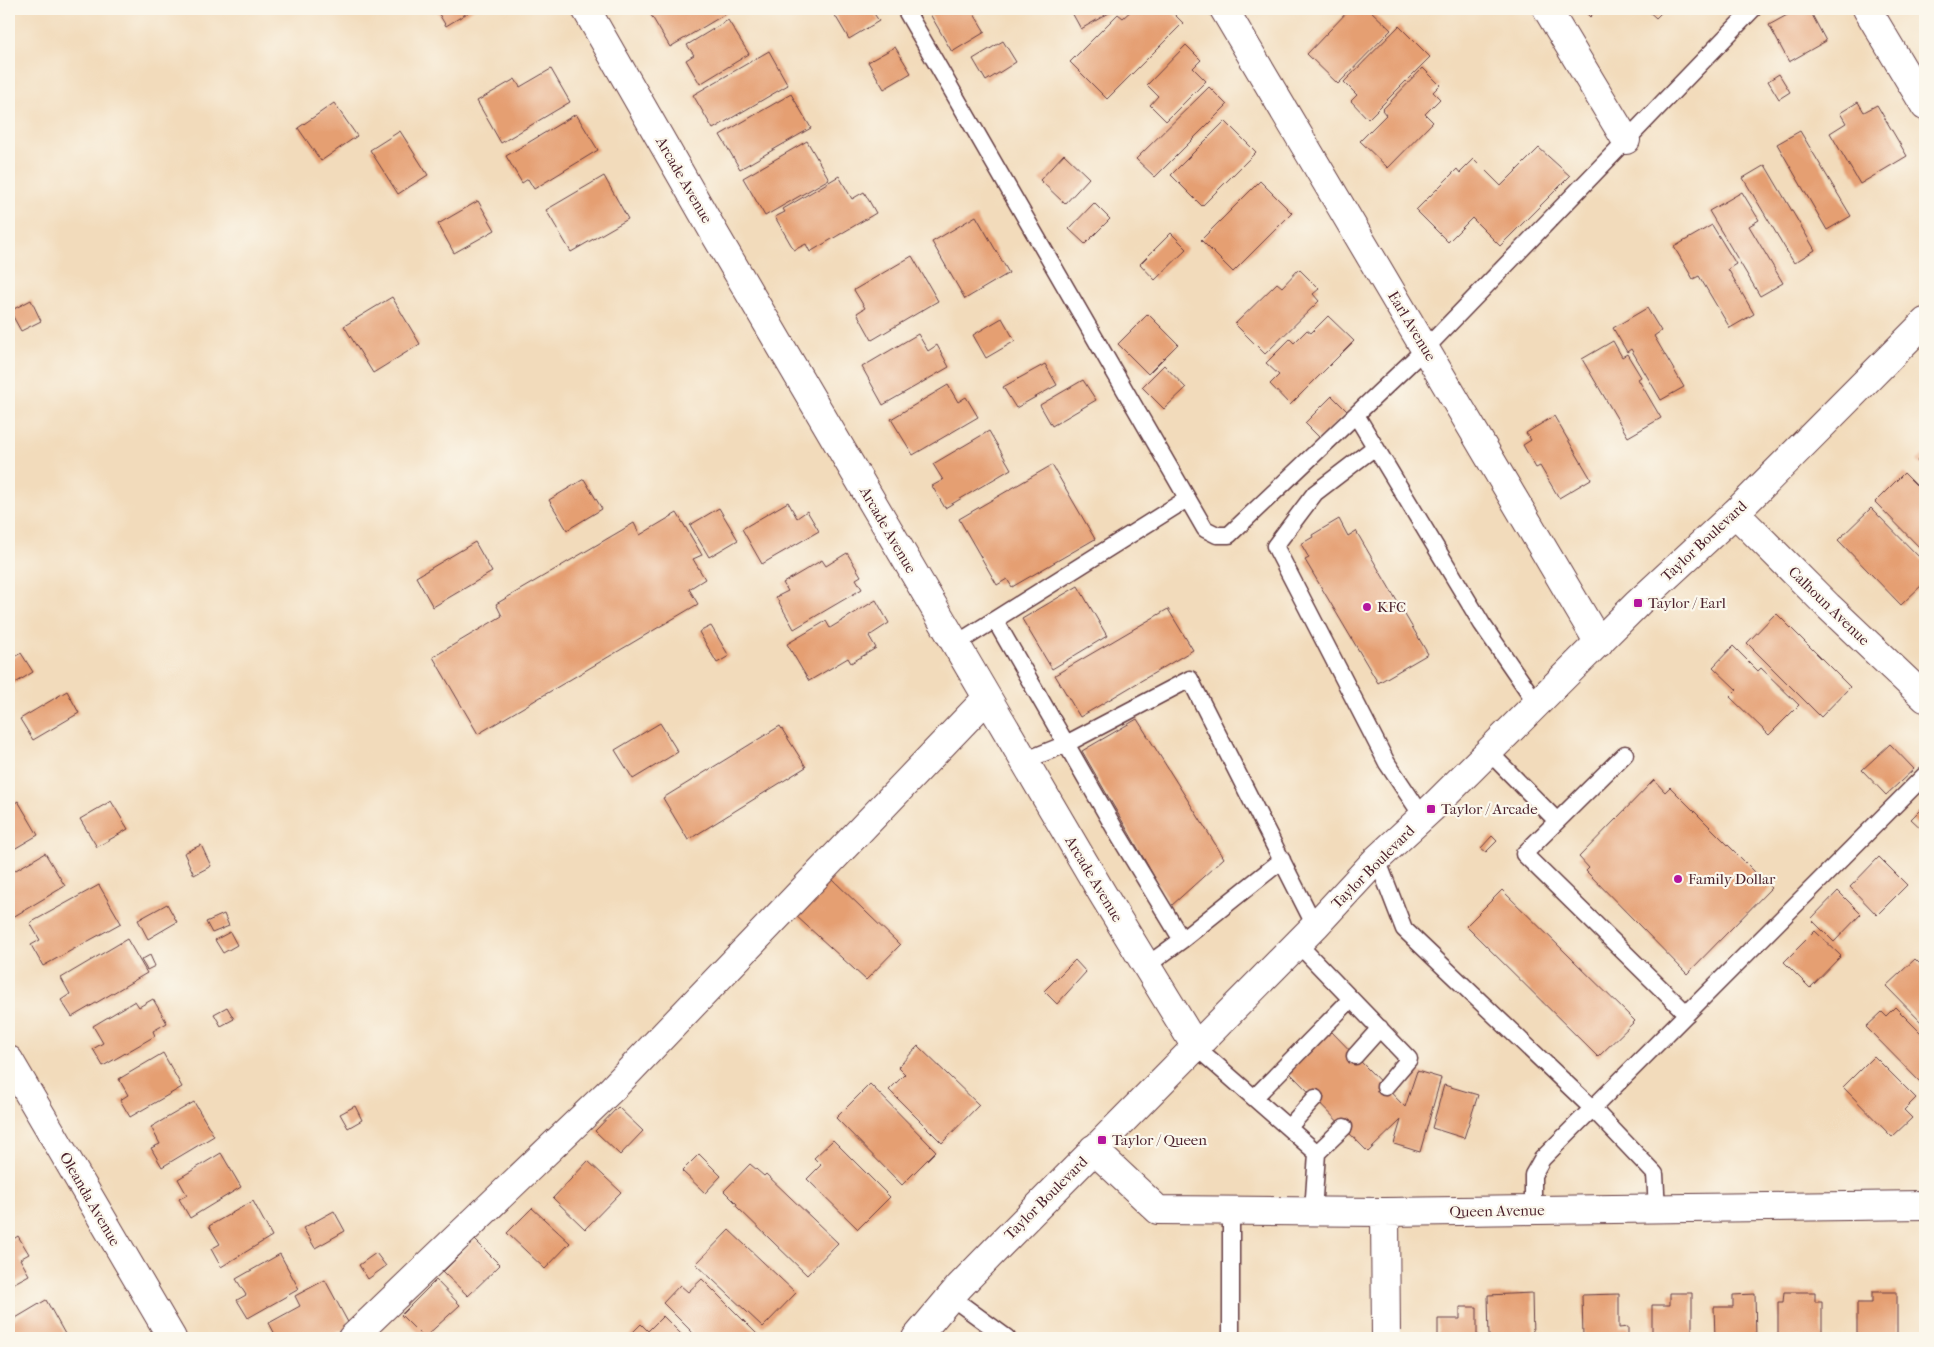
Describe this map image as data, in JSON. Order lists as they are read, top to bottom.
{
  "streets": {
    "street": [
      "Arcade Avenue",
      "Earl Avenue",
      "Taylor Boulevard",
      "Calhoun Avenue",
      "Oleanda Avenue",
      "Queen Avenue"
    ]
  },
  "crossings": [
    ["Arcade Avenue", "Taylor Boulevard"],
    ["Earl Avenue", "Taylor Boulevard"],
    ["Taylor Boulevard", "Calhoun Avenue"],
    ["Taylor Boulevard", "Queen Avenue"]
  ],
  "places": {
    "transit": ["Taylor / Earl", "Taylor / Arcade", "Taylor / Queen"],
    "other": ["KFC", "Family Dollar"]
  }
}
